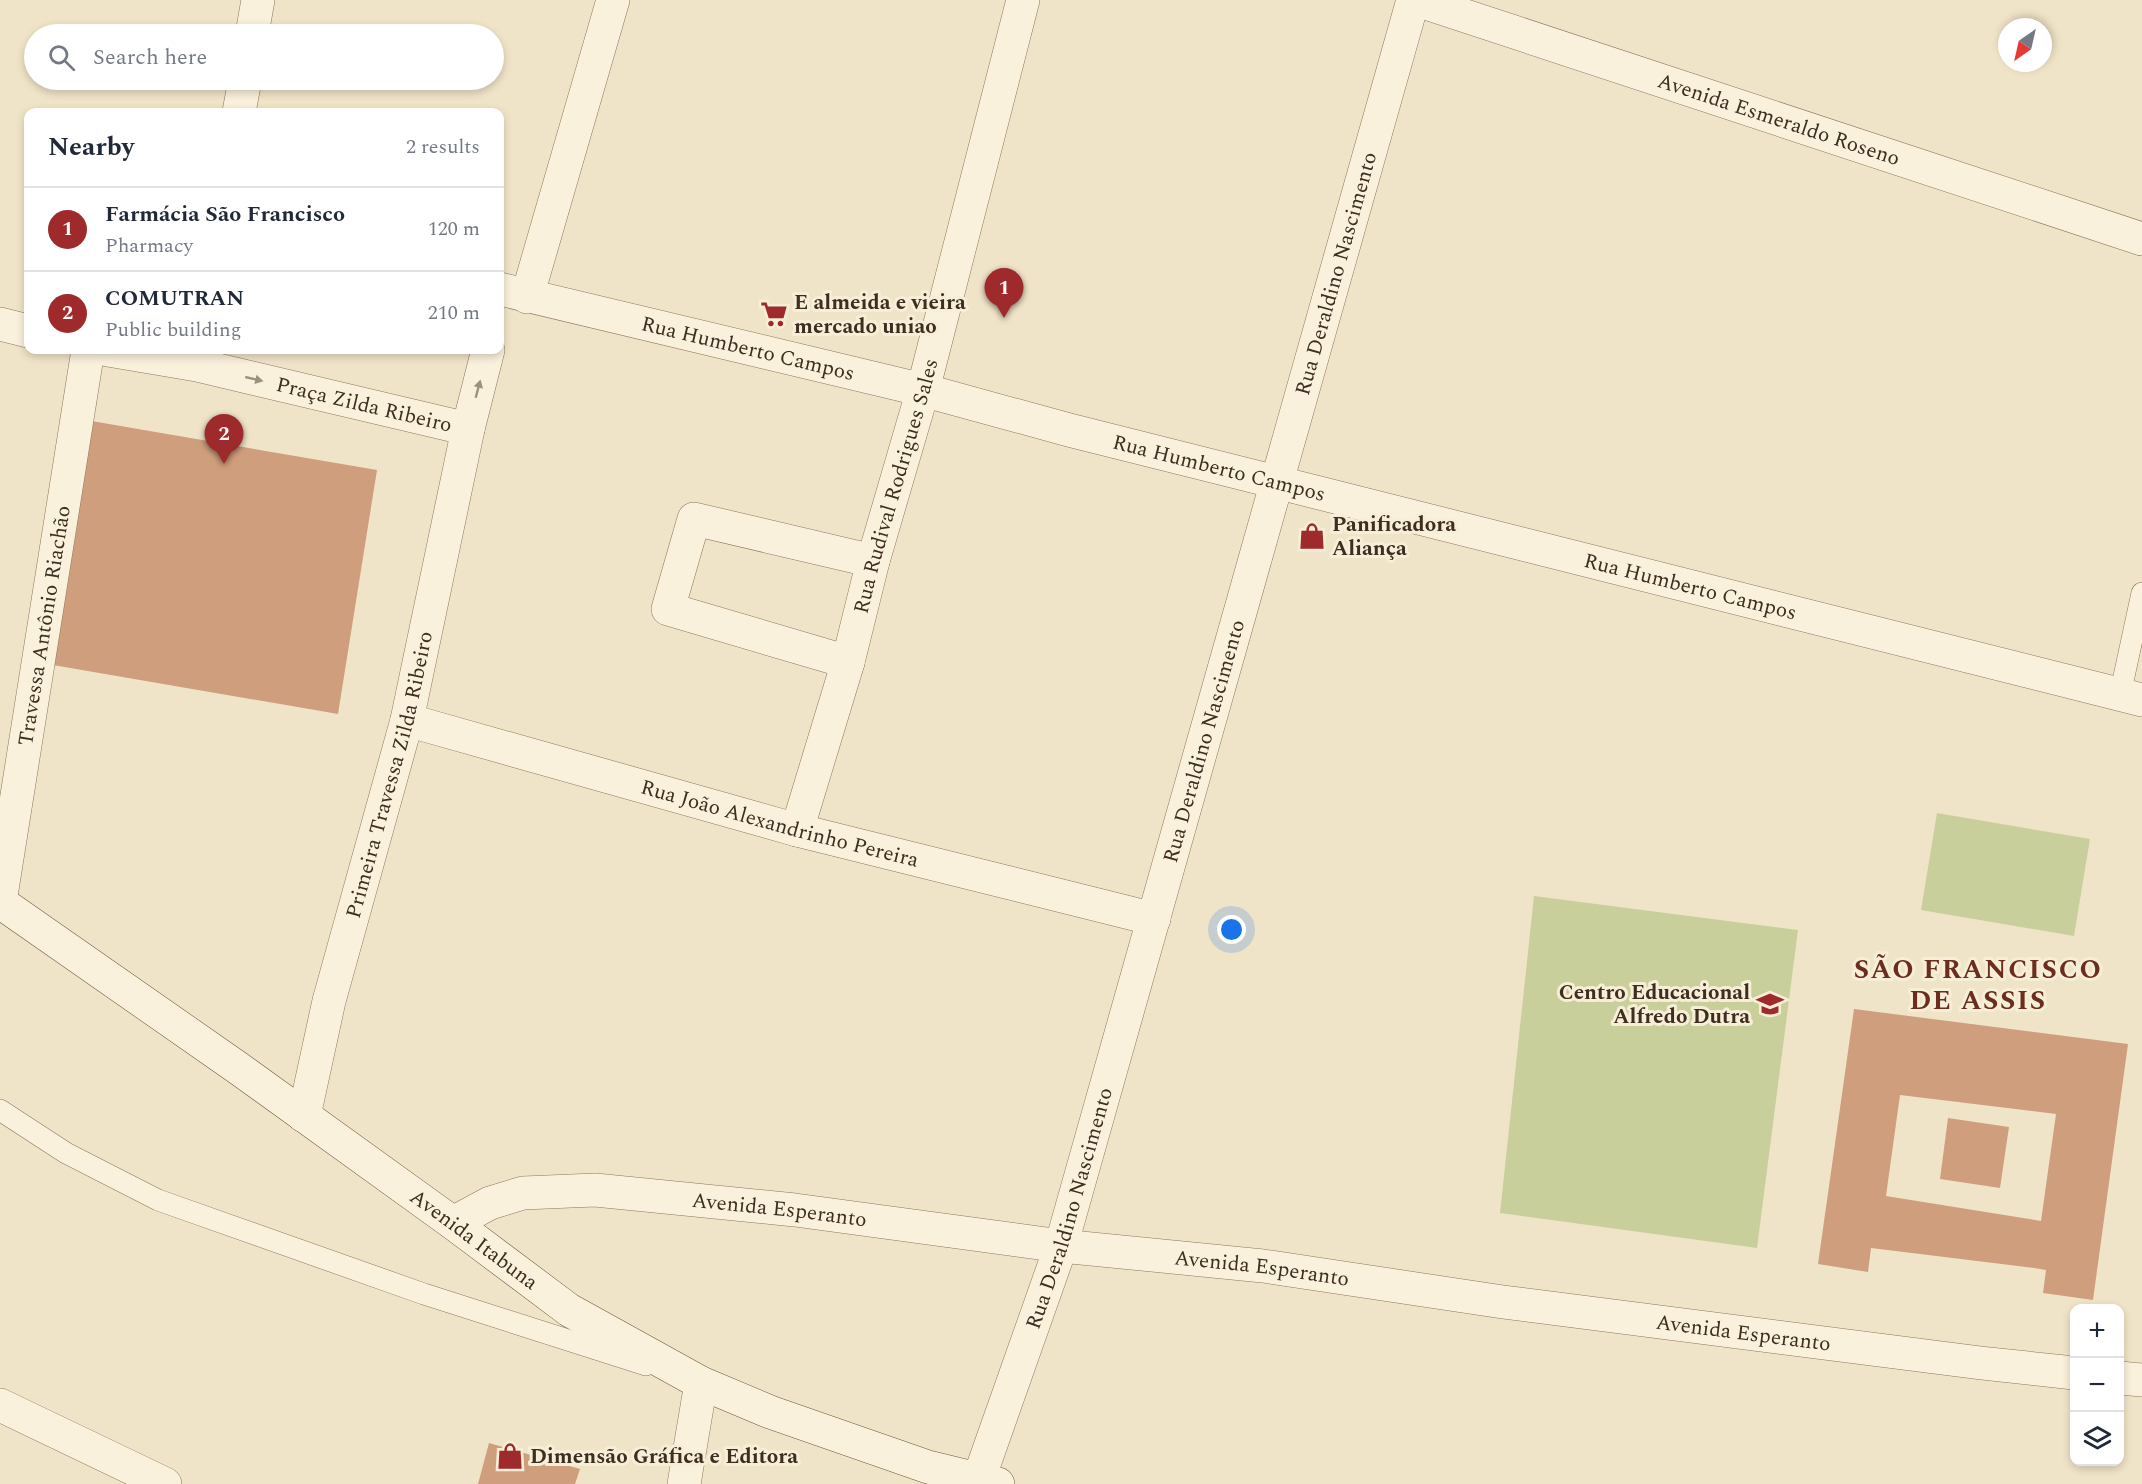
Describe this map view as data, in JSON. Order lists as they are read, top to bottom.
{
  "streets": {
    "street": [
      "Avenida Esmeraldo Roseno",
      "Rua Deraldino Nascimento",
      "Rua Humberto Campos",
      "Praça Zilda Ribeiro",
      "Rua Rudival Rodrigues Sales",
      "Travessa Antônio Riachão",
      "Primeira Travessa Zilda Ribeiro",
      "Rua João Alexandrinho Pereira",
      "Avenida Esperanto",
      "Avenida Itabuna"
    ]
  },
  "crossings": [
    ["Avenida Esmeraldo Roseno", "Rua Deraldino Nascimento"],
    ["Rua Deraldino Nascimento", "Rua Humberto Campos"],
    ["Rua Deraldino Nascimento", "Rua João Alexandrinho Pereira"],
    ["Rua Deraldino Nascimento", "Avenida Esperanto"],
    ["Rua Deraldino Nascimento", "Avenida Itabuna"],
    ["Rua Humberto Campos", "Rua Rudival Rodrigues Sales"],
    ["Praça Zilda Ribeiro", "Primeira Travessa Zilda Ribeiro"],
    ["Rua Rudival Rodrigues Sales", "Rua João Alexandrinho Pereira"],
    ["Travessa Antônio Riachão", "Avenida Itabuna"],
    ["Primeira Travessa Zilda Ribeiro", "Rua João Alexandrinho Pereira"],
    ["Primeira Travessa Zilda Ribeiro", "Avenida Itabuna"],
    ["Avenida Esperanto", "Avenida Itabuna"]
  ],
  "one_way": ["Praça Zilda Ribeiro"],
  "districts": ["SÃO FRANCISCO DE ASSIS"],
  "places": {
    "supermarket": ["E almeida e vieira mercado uniao"],
    "shop": ["Panificadora Aliança", "Dimensão Gráfica e Editora"],
    "school or university": ["Centro Educacional Alfredo Dutra"]
  },
  "north": "bottom left",
  "page": {
    "search": "Search here",
    "heading": ["Nearby", "2 results"],
    "list": [
      {
        "mark": "1",
        "name": "Farmácia São Francisco",
        "note": "Pharmacy",
        "value": "120 m"
      },
      {
        "mark": "2",
        "name": "COMUTRAN",
        "note": "Public building",
        "value": "210 m"
      }
    ],
    "pins": ["1", "2"],
    "map_buttons": ["+", "−"]
  }
}
